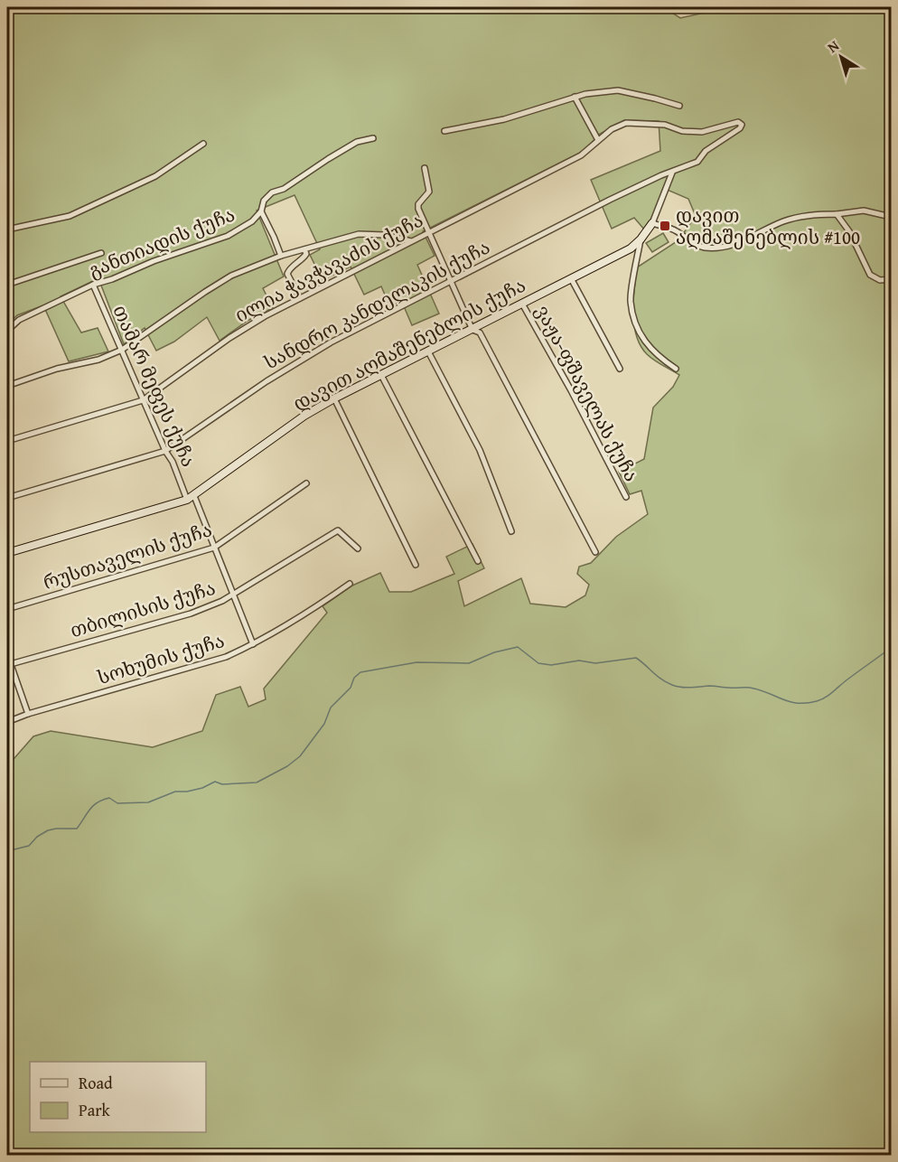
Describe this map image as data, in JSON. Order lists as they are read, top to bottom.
{
  "streets": {
    "street": [
      "განთიადის ქუჩა",
      "ილია ჭავჭავაძის ქუჩა",
      "სანდრო კანდელაკის ქუჩა",
      "დავით აღმაშენებლის ქუჩა",
      "თამარ მეფეს ქუჩა",
      "ვაჟა-ფშაველას ქუჩა",
      "რუსთაველის ქუჩა",
      "თბილისის ქუჩა",
      "სოხუმის ქუჩა"
    ]
  },
  "crossings": [
    ["განთიადის ქუჩა", "თამარ მეფეს ქუჩა"],
    ["ილია ჭავჭავაძის ქუჩა", "სანდრო კანდელაკის ქუჩა"],
    ["ილია ჭავჭავაძის ქუჩა", "თამარ მეფეს ქუჩა"],
    ["სანდრო კანდელაკის ქუჩა", "დავით აღმაშენებლის ქუჩა"],
    ["სანდრო კანდელაკის ქუჩა", "თამარ მეფეს ქუჩა"],
    ["დავით აღმაშენებლის ქუჩა", "თამარ მეფეს ქუჩა"],
    ["დავით აღმაშენებლის ქუჩა", "ვაჟა-ფშაველას ქუჩა"],
    ["თამარ მეფეს ქუჩა", "რუსთაველის ქუჩა"],
    ["თამარ მეფეს ქუჩა", "თბილისის ქუჩა"],
    ["თამარ მეფეს ქუჩა", "სოხუმის ქუჩა"]
  ],
  "places": {
    "transit": ["დავით აღმაშენებლის #100"]
  },
  "legend": ["Road", "Park"],
  "north": "top left"
}
